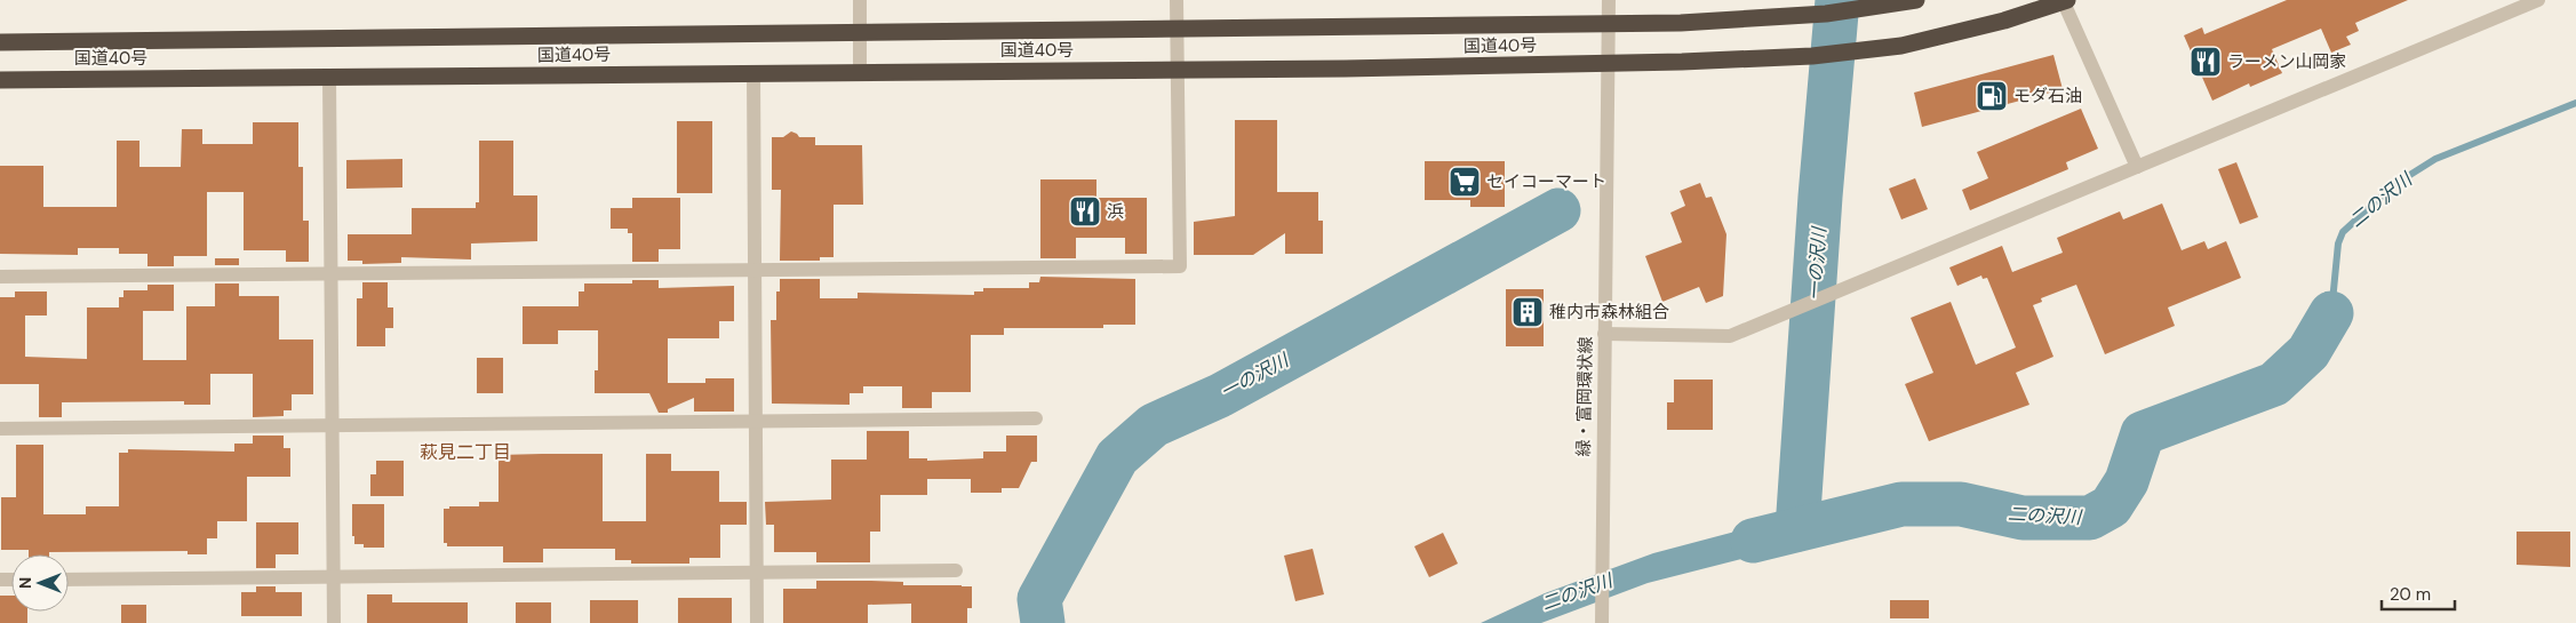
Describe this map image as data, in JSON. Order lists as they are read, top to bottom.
{
  "streets": {
    "highway": ["国道40号"],
    "street": ["緑・富岡環状線"]
  },
  "crossings": [
    ["国道40号", "緑・富岡環状線"]
  ],
  "districts": ["萩見二丁目"],
  "water": ["二の沢川", "一の沢川"],
  "places": {
    "restaurant": ["ラーメン山岡家", "浜"],
    "fuel station": ["モダ石油"],
    "supermarket": ["セイコーマート"],
    "building": ["稚内市森林組合"]
  },
  "scale_bar": "20 m",
  "north": "left"
}
